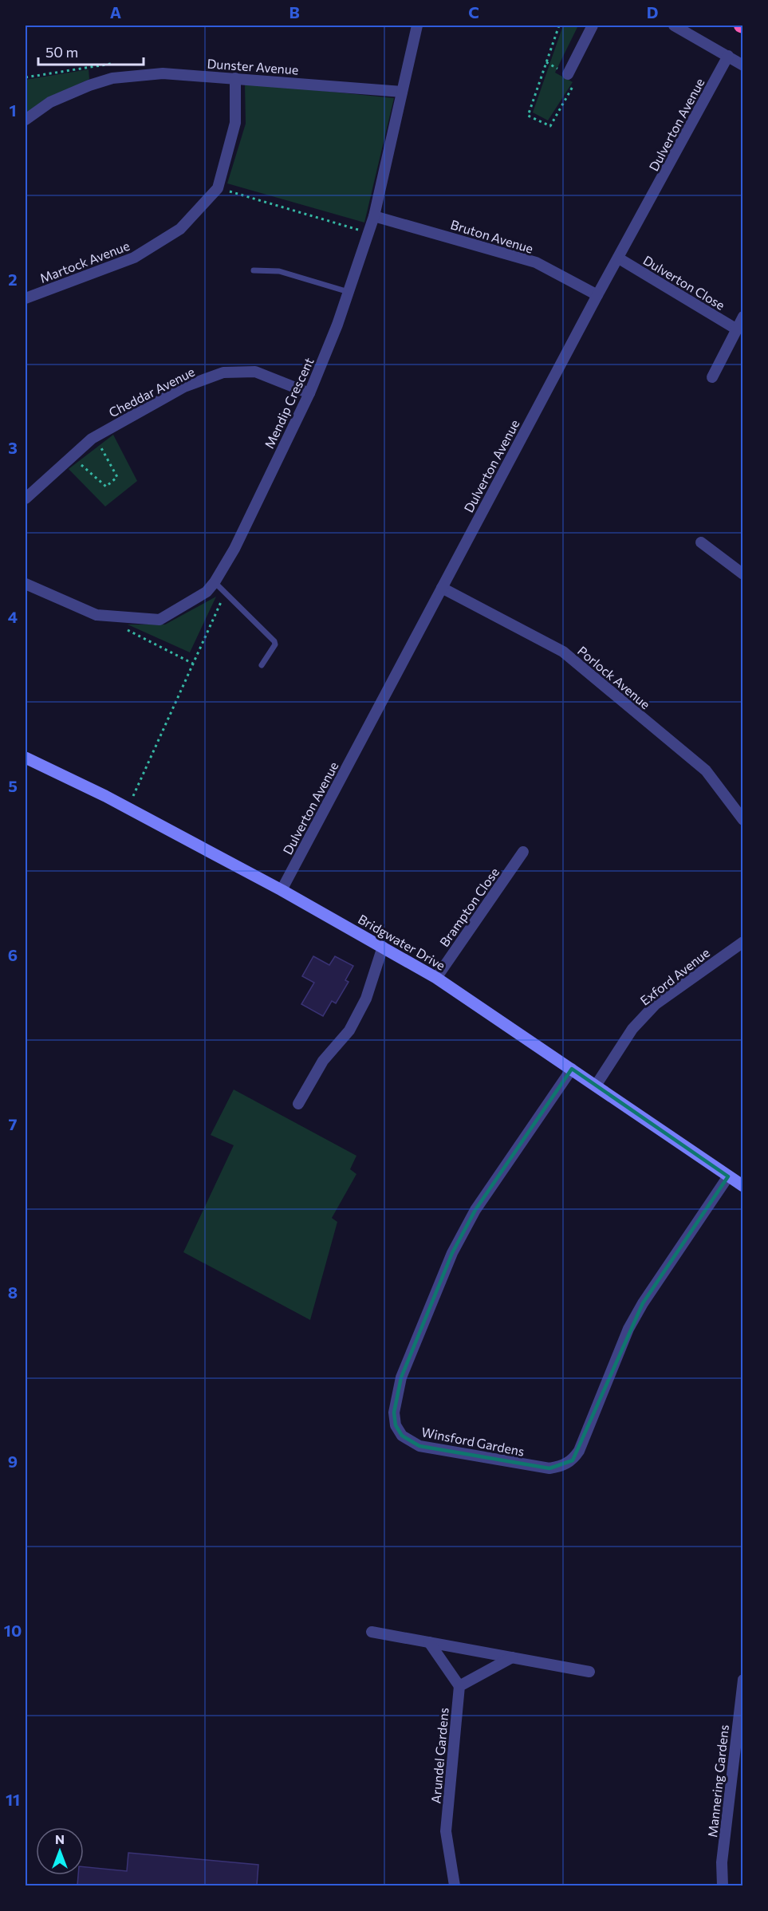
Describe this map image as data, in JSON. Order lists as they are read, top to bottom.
{
  "streets": {
    "street": [
      "Dunster Avenue",
      "Dulverton Avenue",
      "Bruton Avenue",
      "Martock Avenue",
      "Dulverton Close",
      "Cheddar Avenue",
      "Mendip Crescent",
      "Porlock Avenue",
      "Brampton Close",
      "Bridgwater Drive",
      "Exford Avenue",
      "Winsford Gardens",
      "Arundel Gardens",
      "Mannering Gardens"
    ]
  },
  "crossings": [
    ["Dunster Avenue", "Martock Avenue"],
    ["Dunster Avenue", "Mendip Crescent"],
    ["Dulverton Avenue", "Bruton Avenue"],
    ["Dulverton Avenue", "Dulverton Close"],
    ["Dulverton Avenue", "Porlock Avenue"],
    ["Dulverton Avenue", "Bridgwater Drive"],
    ["Bruton Avenue", "Mendip Crescent"],
    ["Cheddar Avenue", "Mendip Crescent"],
    ["Brampton Close", "Bridgwater Drive"],
    ["Bridgwater Drive", "Exford Avenue"],
    ["Bridgwater Drive", "Winsford Gardens"]
  ],
  "scale_bar": "50 m",
  "north": "top",
  "grid": {
    "columns": [
      "A",
      "B",
      "C",
      "D"
    ],
    "rows": [
      "1",
      "2",
      "3",
      "4",
      "5",
      "6",
      "7",
      "8",
      "9",
      "10",
      "11"
    ]
  }
}
